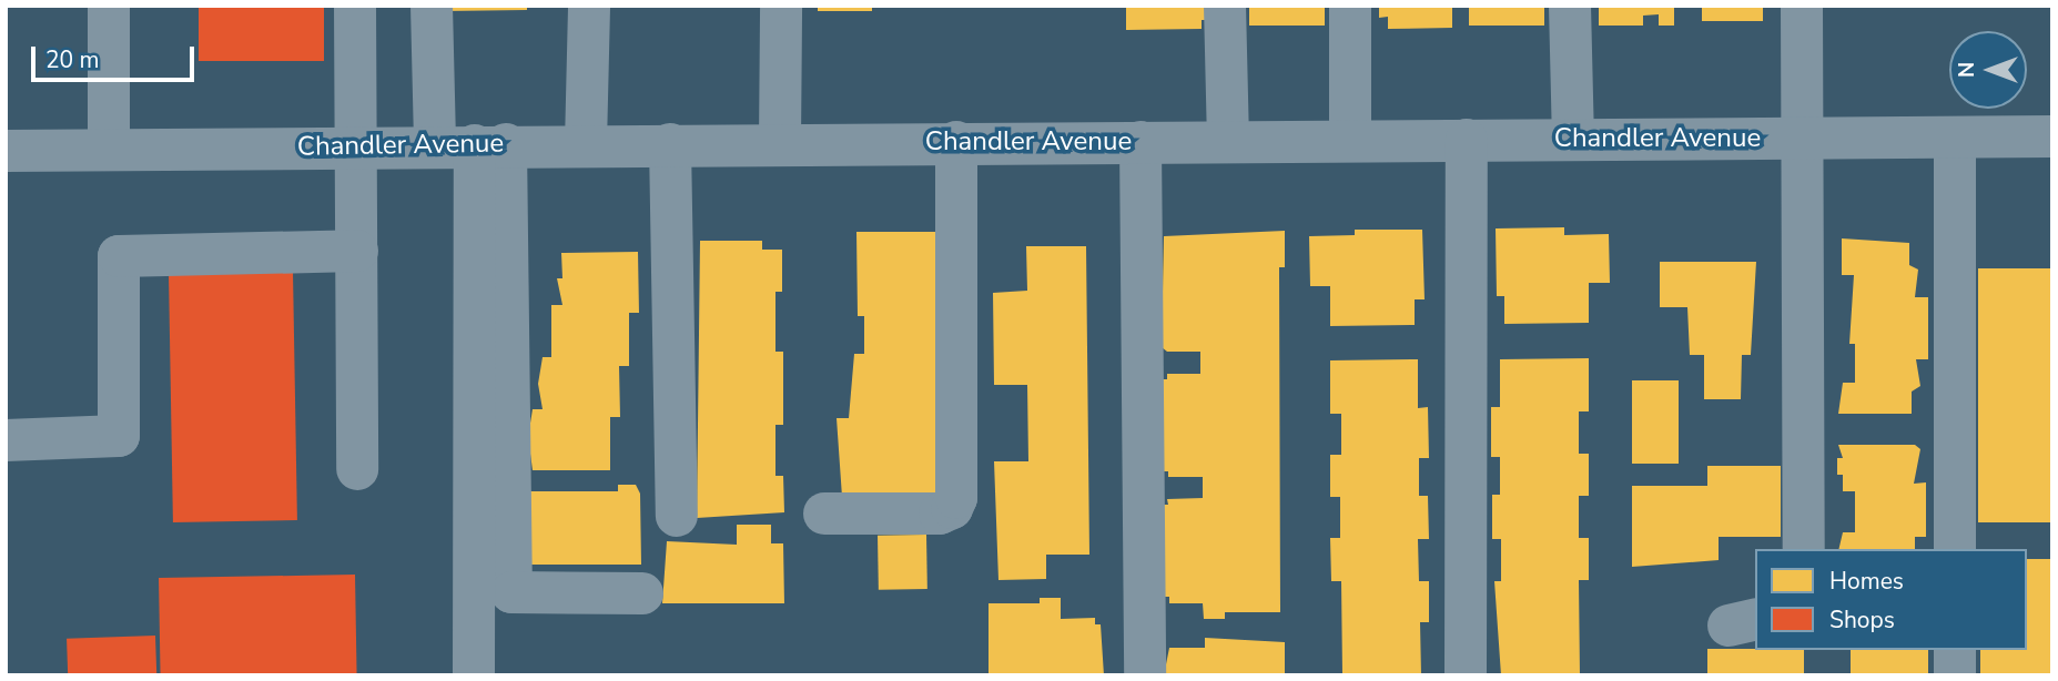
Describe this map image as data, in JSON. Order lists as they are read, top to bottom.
{
  "streets": {
    "street": ["Chandler Avenue"]
  },
  "legend": ["Homes", "Shops"],
  "scale_bar": "20 m",
  "north": "left"
}
